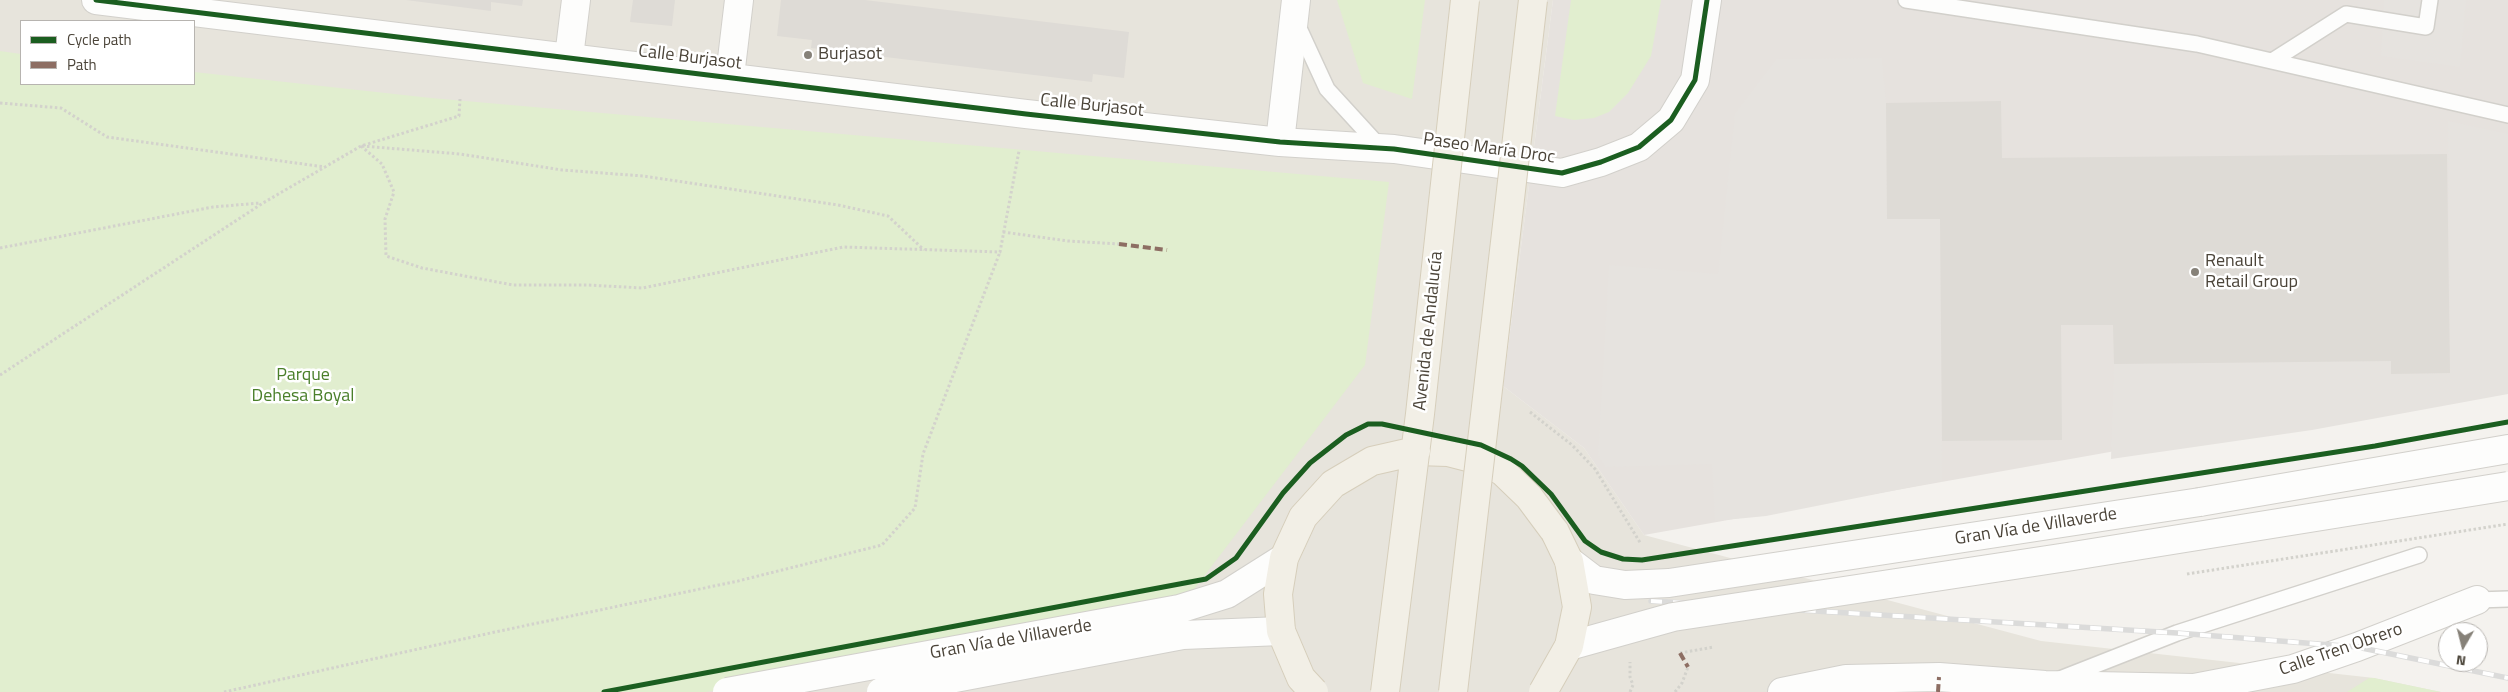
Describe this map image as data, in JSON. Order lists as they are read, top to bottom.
{
  "streets": {
    "main road": ["Avenida de Andalucía"],
    "street": [
      "Calle Burjasot",
      "Paseo María Droc",
      "Gran Vía de Villaverde",
      "Calle Tren Obrero"
    ]
  },
  "crossings": [
    ["Calle Burjasot", "Paseo María Droc"]
  ],
  "parks": ["Parque Dehesa Boyal"],
  "places": ["Burjasot", "Renault Retail Group"],
  "legend": ["Cycle path", "Path"],
  "north": "bottom"
}
